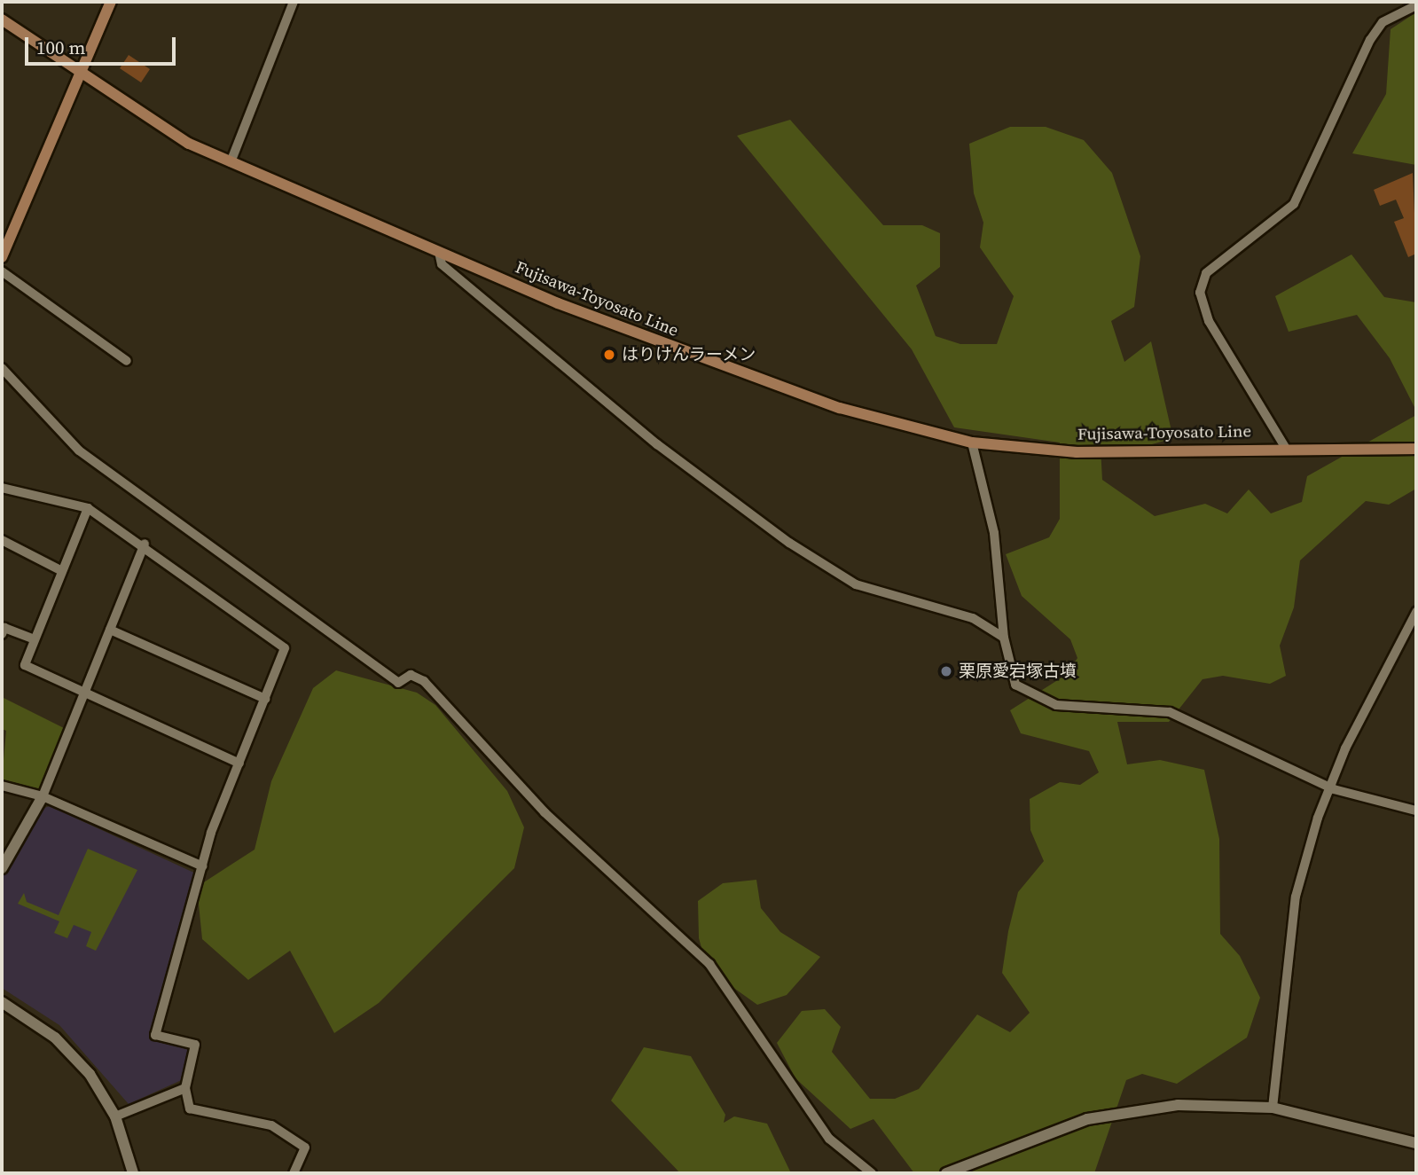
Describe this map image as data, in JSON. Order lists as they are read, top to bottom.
{
  "streets": {
    "main road": ["Fujisawa-Toyosato Line"]
  },
  "places": ["はりけんラーメン", "栗原愛宕塚古墳"],
  "scale_bar": "100 m"
}
